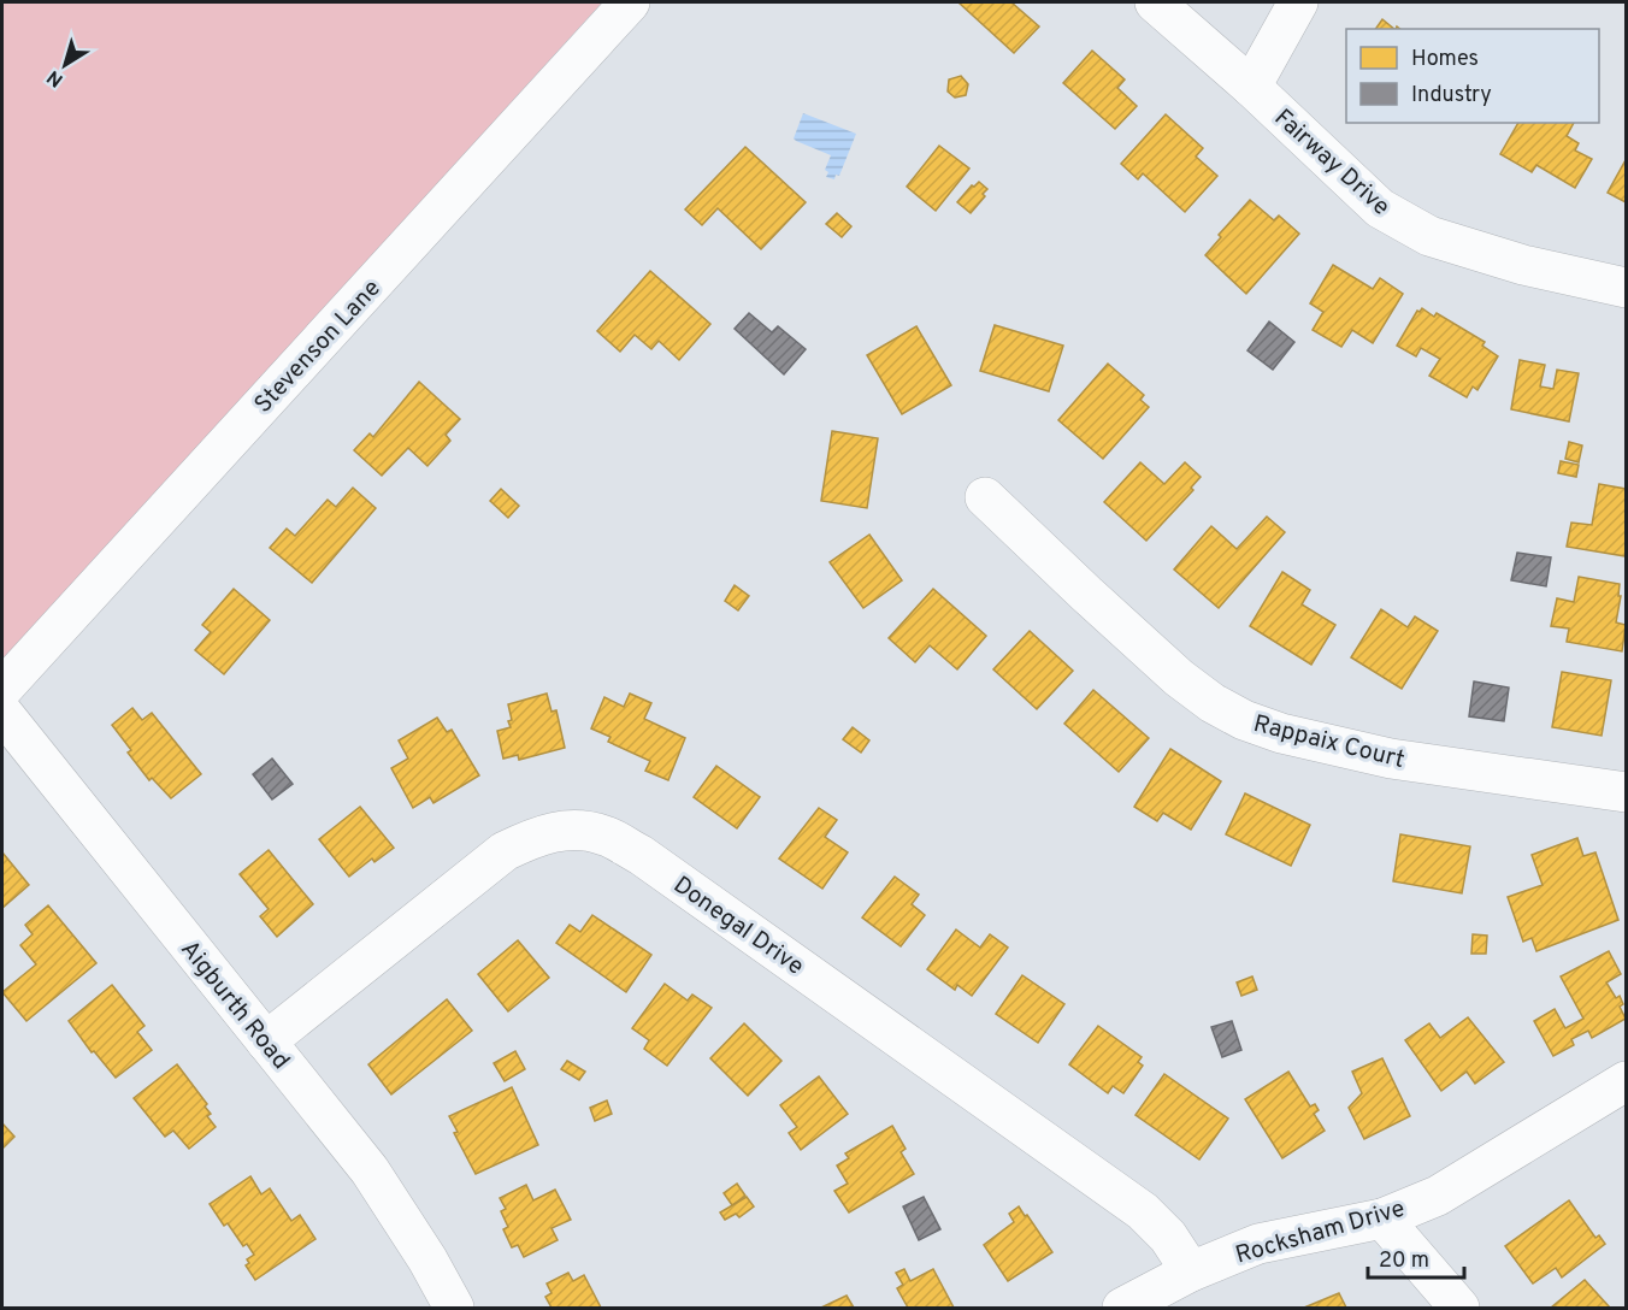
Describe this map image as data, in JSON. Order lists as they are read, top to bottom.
{
  "streets": {
    "street": [
      "Fairway Drive",
      "Stevenson Lane",
      "Rappaix Court",
      "Donegal Drive",
      "Aigburth Road",
      "Rocksham Drive"
    ]
  },
  "crossings": [
    ["Donegal Drive", "Aigburth Road"],
    ["Donegal Drive", "Rocksham Drive"]
  ],
  "legend": ["Homes", "Industry"],
  "scale_bar": "20 m",
  "north": "bottom left"
}
